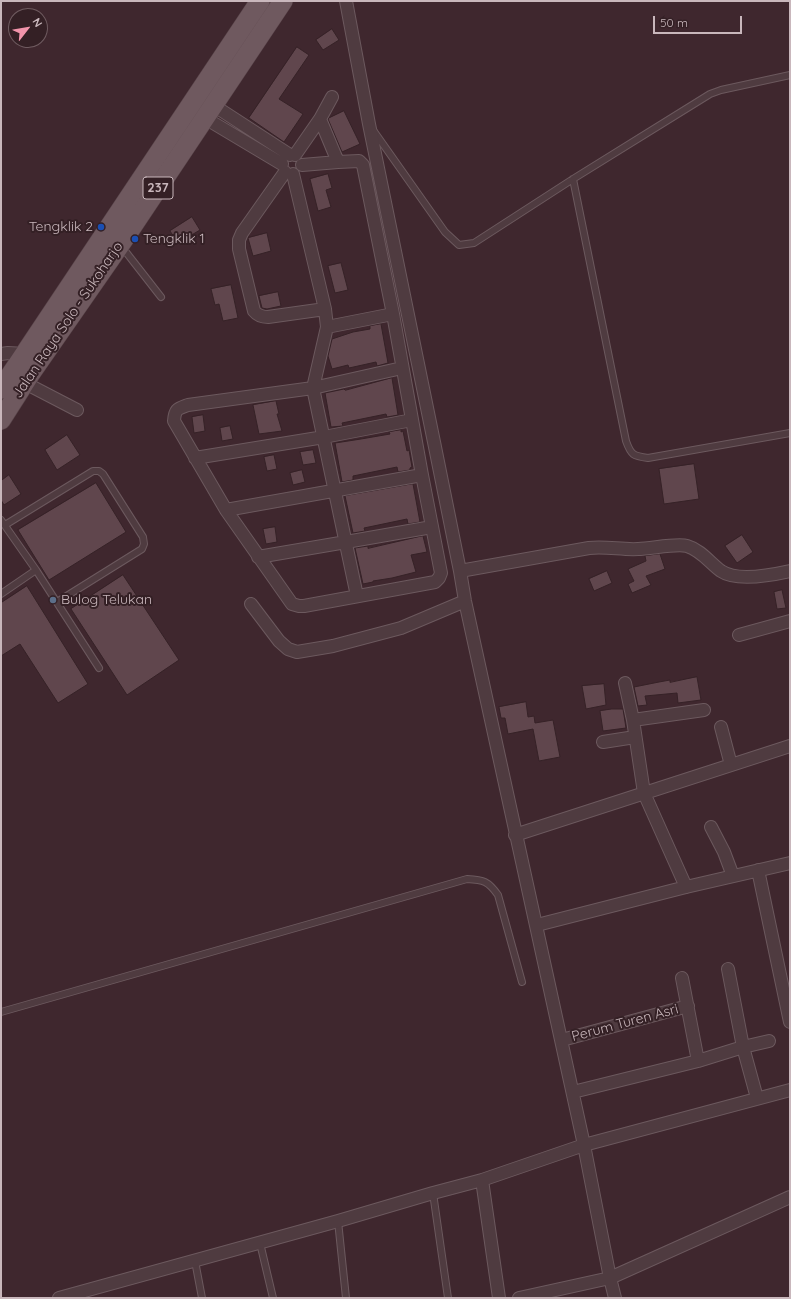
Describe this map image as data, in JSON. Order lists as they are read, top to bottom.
{
  "streets": {
    "main road": ["237", "Jalan Raya Solo - Sukoharjo"],
    "street": ["Perum Turen Asri"]
  },
  "places": ["Tengklik 2", "Tengklik 1", "Bulog Telukan"],
  "scale_bar": "50 m",
  "north": "top right"
}
